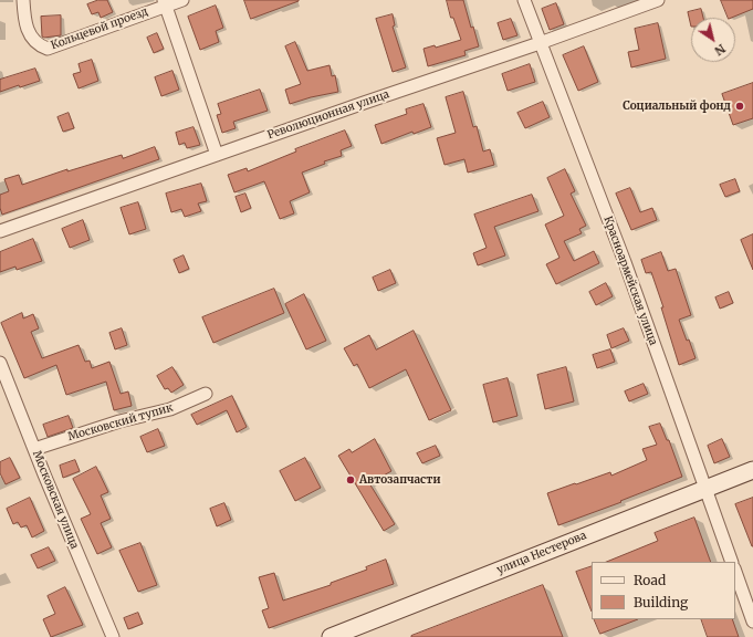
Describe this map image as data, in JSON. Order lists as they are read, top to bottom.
{
  "streets": {
    "main road": ["улица Нестерова"],
    "street": [
      "Кольцевой проезд",
      "Революционная улица",
      "Красноармейская улица",
      "Московский тупик",
      "Московская улица"
    ]
  },
  "crossings": [
    ["Революционная улица", "Красноармейская улица"],
    ["Красноармейская улица", "улица Нестерова"],
    ["Московский тупик", "Московская улица"]
  ],
  "places": ["Социальный фонд", "Автозапчасти"],
  "legend": ["Road", "Building"],
  "north": "bottom right"
}
